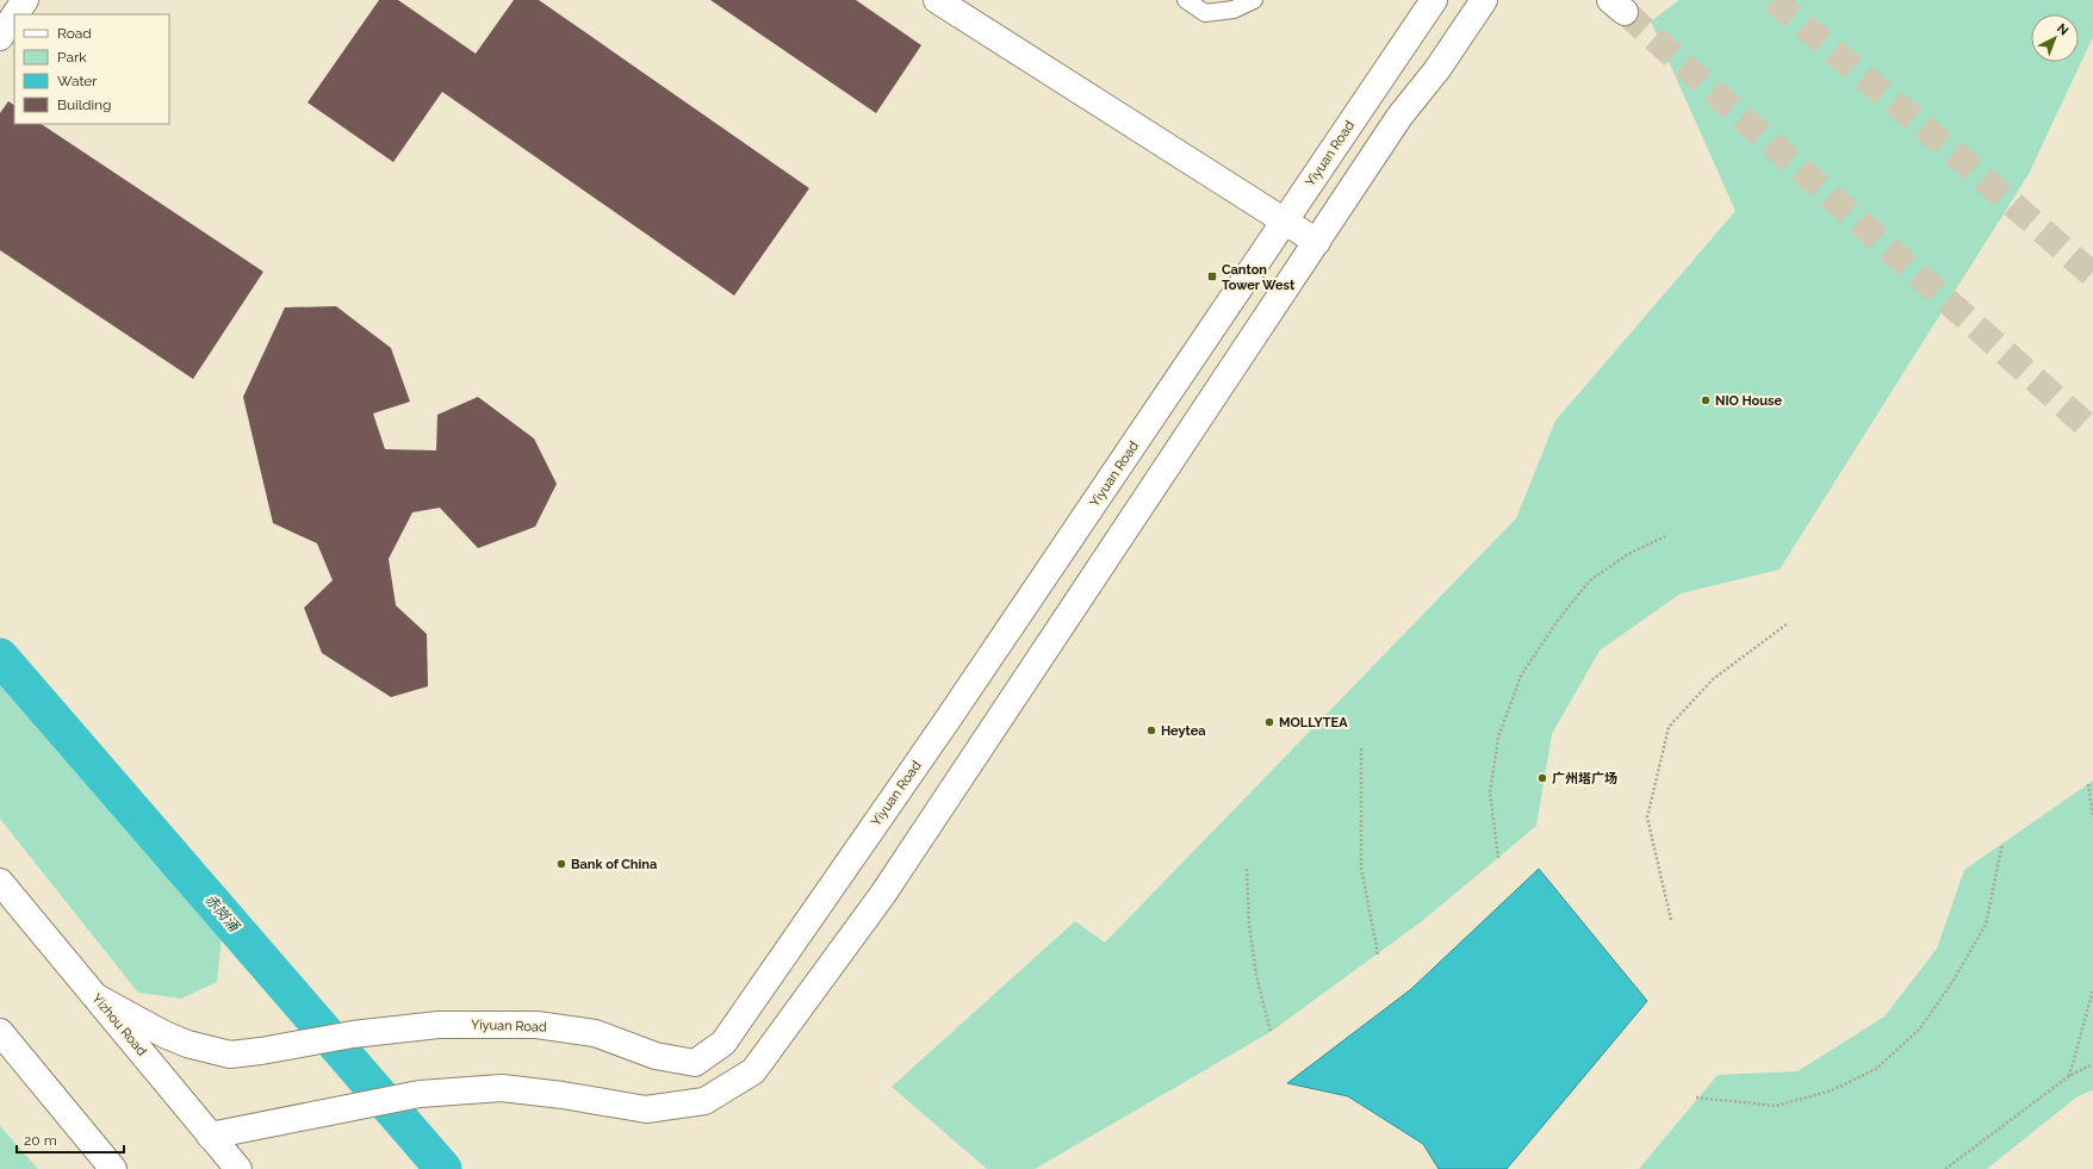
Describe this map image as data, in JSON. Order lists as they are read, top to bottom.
{
  "streets": {
    "street": ["Yiyuan Road", "Yizhou Road"]
  },
  "crossings": [
    ["Yiyuan Road", "Yizhou Road"]
  ],
  "water": ["赤岗涌"],
  "places": {
    "transit": ["Canton Tower West"],
    "other": [
      "NIO House",
      "MOLLYTEA",
      "Heytea",
      "广州塔广场",
      "Bank of China"
    ]
  },
  "legend": [
    "Road",
    "Park",
    "Water",
    "Building"
  ],
  "scale_bar": "20 m",
  "north": "top right"
}
